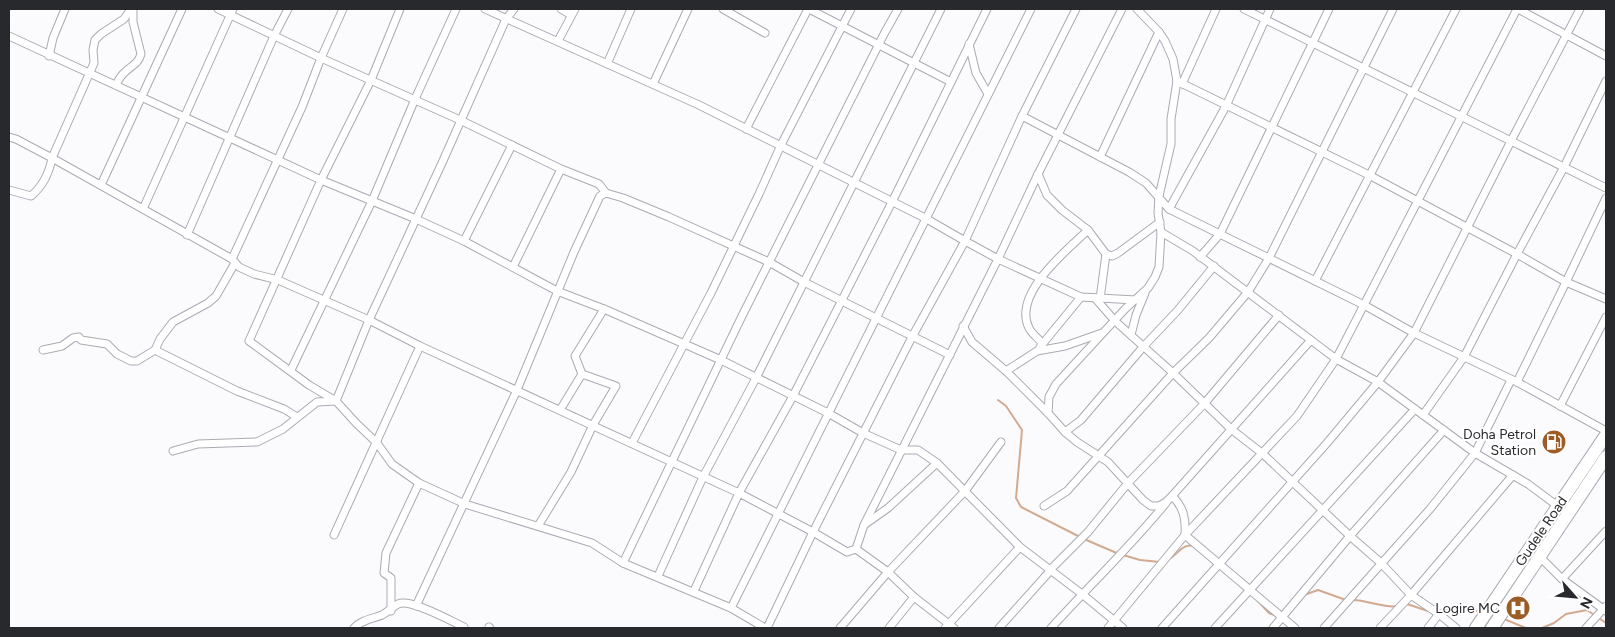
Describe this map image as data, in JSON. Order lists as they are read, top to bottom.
{
  "streets": {
    "highway": ["Gudele Road"]
  },
  "places": {
    "fuel station": ["Doha Petrol Station"],
    "hospital": ["Logire MC"]
  },
  "north": "bottom right"
}
